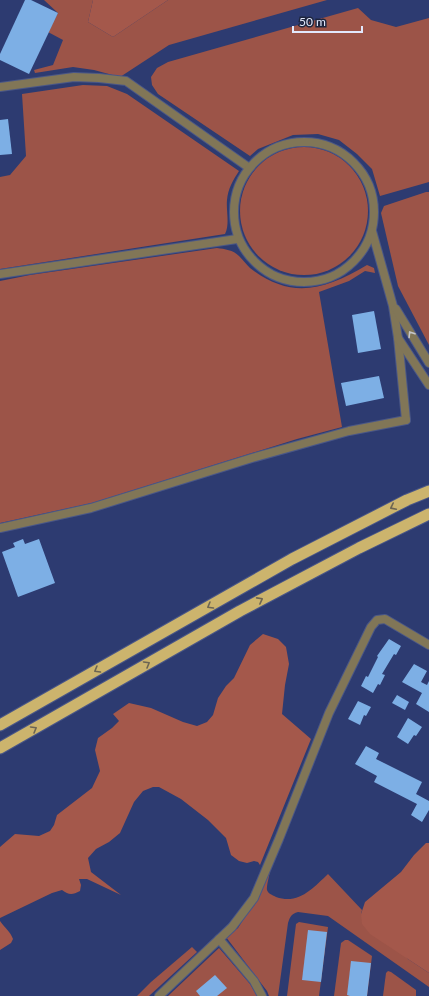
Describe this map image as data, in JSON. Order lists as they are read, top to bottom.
{
  "scale_bar": "50 m"
}
